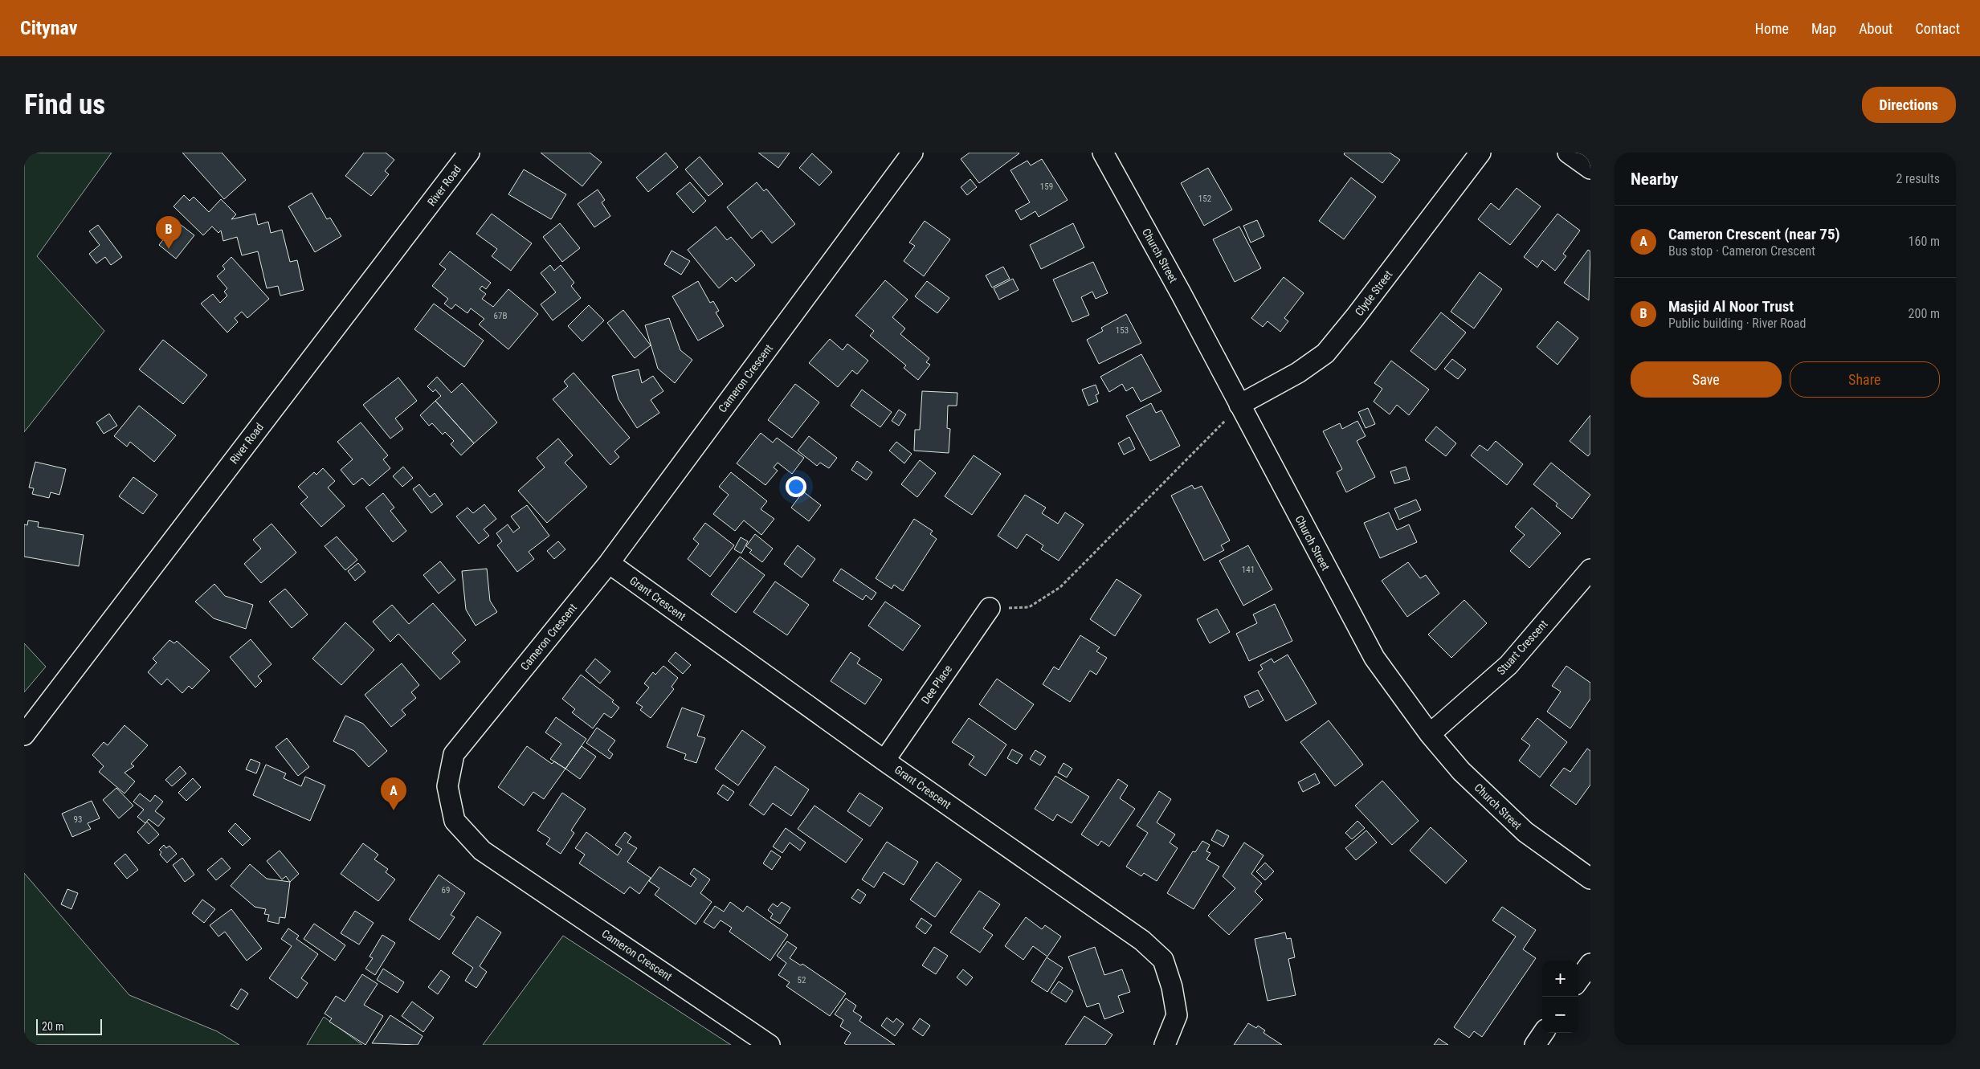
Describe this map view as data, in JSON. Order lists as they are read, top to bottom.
{
  "streets": {
    "street": [
      "River Road",
      "Church Street",
      "Clyde Street",
      "Cameron Crescent",
      "Grant Crescent",
      "Stuart Crescent",
      "Dee Place"
    ]
  },
  "crossings": [
    ["Church Street", "Clyde Street"],
    ["Church Street", "Stuart Crescent"],
    ["Cameron Crescent", "Grant Crescent"],
    ["Grant Crescent", "Dee Place"]
  ],
  "house_numbers": [
    "159",
    "152",
    "67B",
    "153",
    "141",
    "93",
    "69",
    "52"
  ],
  "scale_bar": "20 m",
  "page": {
    "header": "Citynav",
    "nav": [
      "Home",
      "Map",
      "About",
      "Contact"
    ],
    "buttons": [
      "Directions",
      ["Save", "Share"]
    ],
    "title": "Find us",
    "heading": ["Nearby", "2 results"],
    "list": [
      {
        "mark": "A",
        "name": "Cameron Crescent (near 75)",
        "note": "Bus stop · Cameron Crescent",
        "value": "160 m"
      },
      {
        "mark": "B",
        "name": "Masjid Al Noor Trust",
        "note": "Public building · River Road",
        "value": "200 m"
      }
    ],
    "pins": ["B", "A"],
    "map_buttons": ["+", "−"],
    "scale": "20 m"
  }
}
